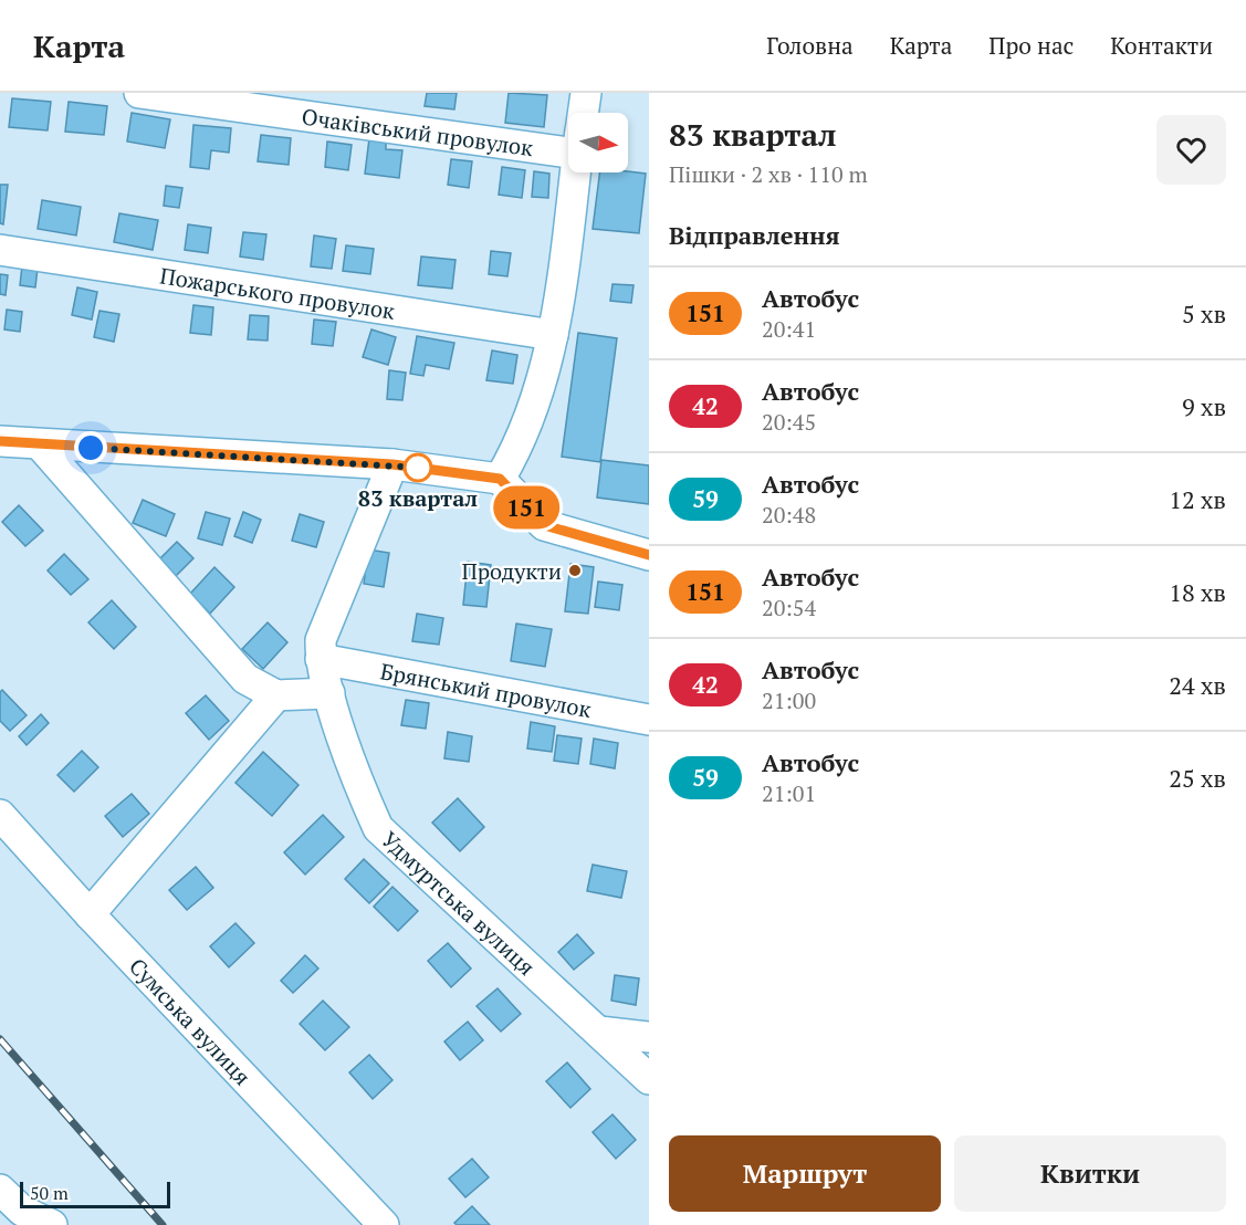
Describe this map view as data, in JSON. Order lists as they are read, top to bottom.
{
  "streets": {
    "street": [
      "Очакiвський провулок",
      "Пожарського провулок",
      "Брянський провулок",
      "Удмуртська вулиця",
      "Сумська вулиця"
    ]
  },
  "crossings": [
    ["Брянський провулок", "Удмуртська вулиця"]
  ],
  "places": ["83 квартал", "Продукти"],
  "lines": ["bus line 151"],
  "scale_bar": "50 m",
  "north": "right",
  "page": {
    "header": "Карта",
    "nav": [
      "Головна",
      "Карта",
      "Про нас",
      "Контакти"
    ],
    "on_map": "151",
    "heading": [
      ["83 квартал", "Пішки · 2 хв · 110 m"],
      "Відправлення"
    ],
    "list": [
      {
        "mark": "151",
        "name": "Автобус",
        "note": "20:41",
        "value": "5 хв"
      },
      {
        "mark": "42",
        "name": "Автобус",
        "note": "20:45",
        "value": "9 хв"
      },
      {
        "mark": "59",
        "name": "Автобус",
        "note": "20:48",
        "value": "12 хв"
      },
      {
        "mark": "151",
        "name": "Автобус",
        "note": "20:54",
        "value": "18 хв"
      },
      {
        "mark": "42",
        "name": "Автобус",
        "note": "21:00",
        "value": "24 хв"
      },
      {
        "mark": "59",
        "name": "Автобус",
        "note": "21:01",
        "value": "25 хв"
      }
    ],
    "buttons": ["Маршрут", "Квитки"],
    "scale": "50 m"
  }
}
